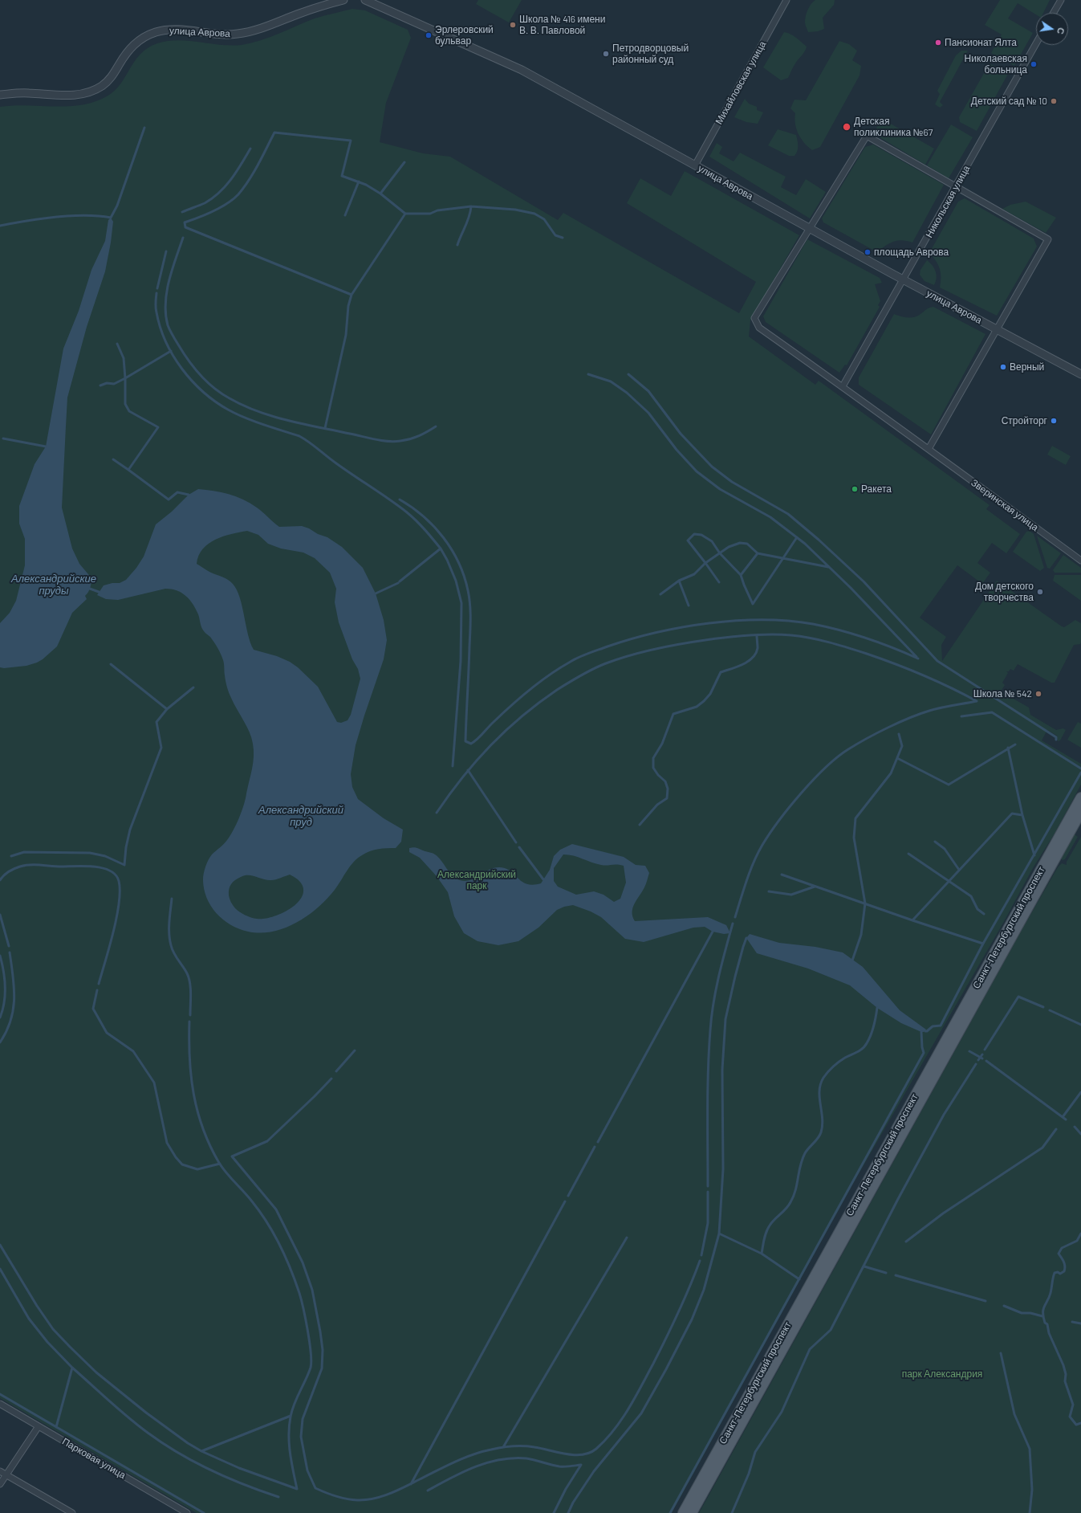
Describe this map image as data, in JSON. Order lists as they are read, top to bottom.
{
  "streets": {
    "main road": ["Санкт-Петербургский проспект"],
    "street": [
      "улица Аврова",
      "Михайловская улица",
      "Никольская улица",
      "Зверинская улица",
      "Парковая улица"
    ]
  },
  "crossings": [
    ["улица Аврова", "Михайловская улица"],
    ["улица Аврова", "Никольская улица"]
  ],
  "water": ["Александрийские пруды", "Александрийский пруд"],
  "parks": ["Александрийский парк", "парк Александрия"],
  "places": [
    "Школа № 416 имени В. В. Павловой",
    "Эрлеровский бульвар",
    "Пансионат Ялта",
    "Петродворцовый районный суд",
    "Николаевская больница",
    "Детский сад № 10",
    "Детская поликлиника №67",
    "площадь Аврова",
    "Верный",
    "Стройторг",
    "Ракета",
    "Дом детского творчества",
    "Школа № 542"
  ],
  "north": "right"
}
